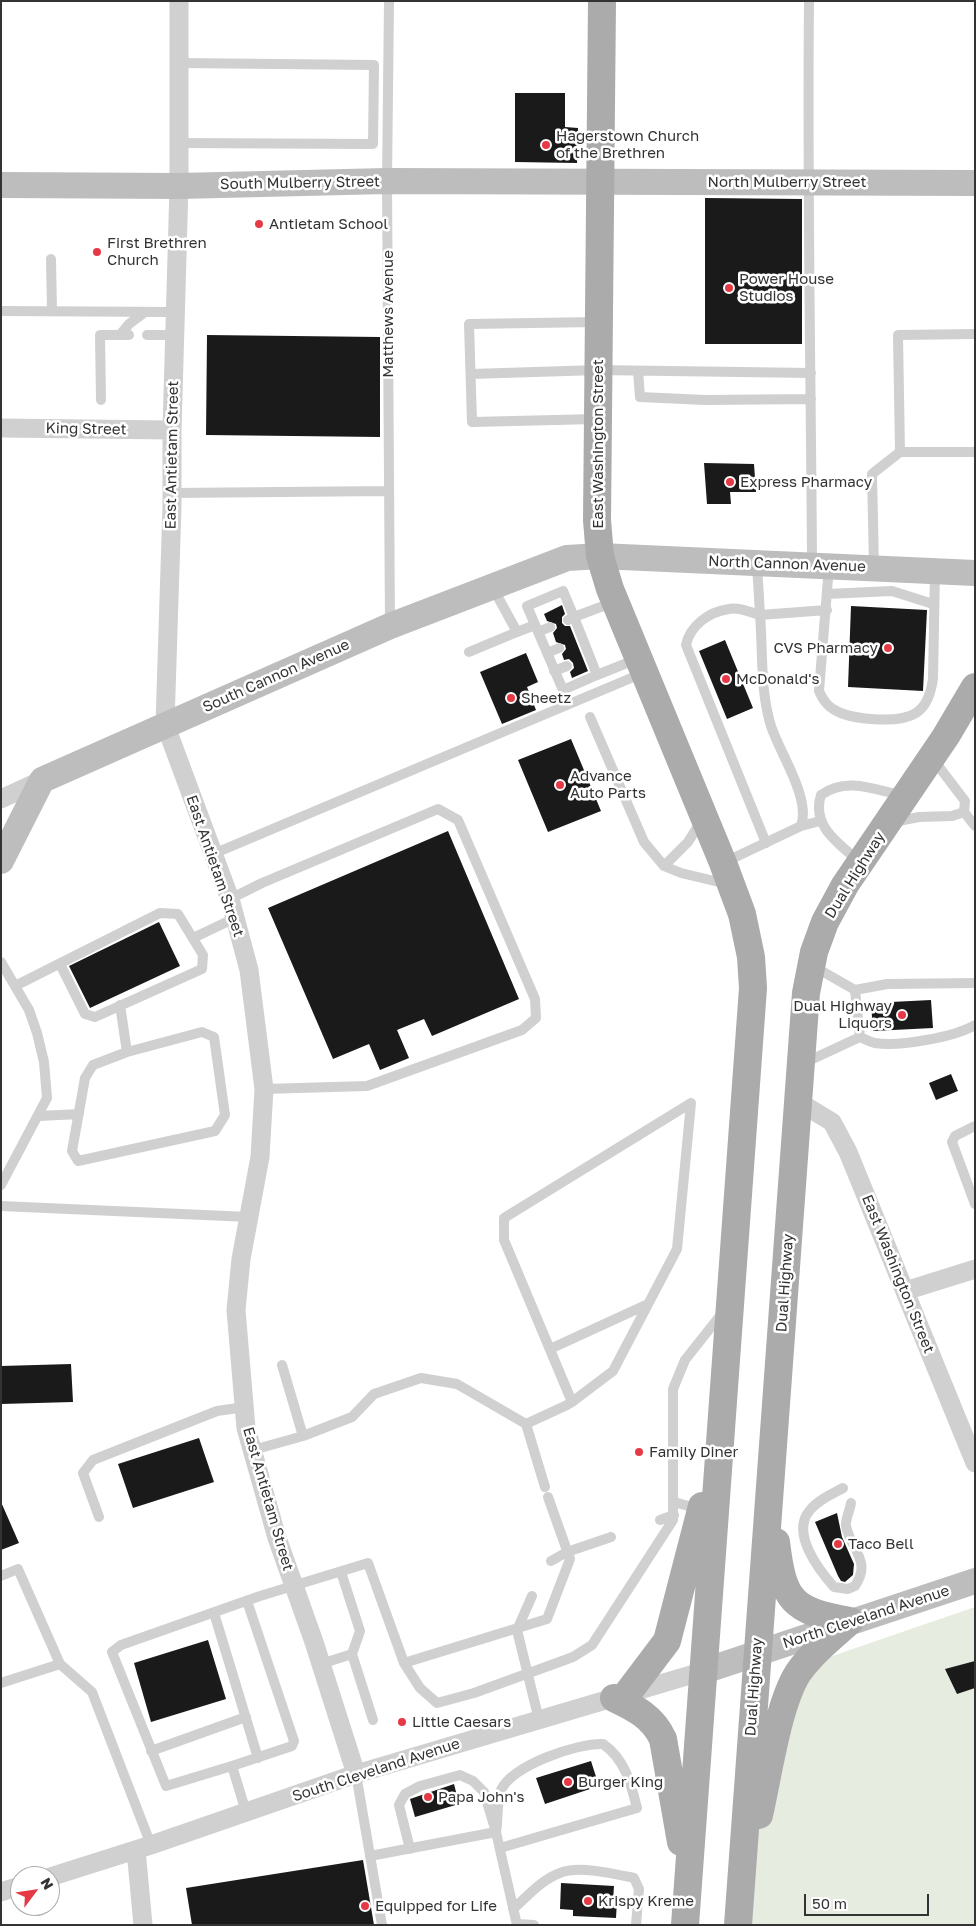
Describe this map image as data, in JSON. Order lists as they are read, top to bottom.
{
  "streets": {
    "main road": ["East Washington Street", "Dual Highway"],
    "street": [
      "North Mulberry Street",
      "South Mulberry Street",
      "King Street",
      "East Antietam Street",
      "North Cannon Avenue",
      "South Cannon Avenue",
      "North Cleveland Avenue",
      "South Cleveland Avenue"
    ],
    "lane": ["Matthews Avenue"]
  },
  "crossings": [
    ["North Mulberry Street", "South Mulberry Street"],
    ["North Mulberry Street", "East Washington Street"],
    ["South Mulberry Street", "Matthews Avenue"],
    ["South Mulberry Street", "East Washington Street"],
    ["South Mulberry Street", "East Antietam Street"],
    ["Matthews Avenue", "South Cannon Avenue"],
    ["King Street", "East Antietam Street"],
    ["East Washington Street", "North Cannon Avenue"],
    ["East Washington Street", "South Cannon Avenue"],
    ["East Washington Street", "Dual Highway"],
    ["East Antietam Street", "South Cannon Avenue"],
    ["East Antietam Street", "South Cleveland Avenue"],
    ["North Cannon Avenue", "South Cannon Avenue"],
    ["Dual Highway", "North Cleveland Avenue"],
    ["North Cleveland Avenue", "South Cleveland Avenue"]
  ],
  "places": [
    "Hagerstown Church of the Brethren",
    "Antietam School",
    "First Brethren Church",
    "Power House Studios",
    "Express Pharmacy",
    "CVS Pharmacy",
    "McDonald's",
    "Sheetz",
    "Advance Auto Parts",
    "Dual Highway Liquors",
    "Family Diner",
    "Taco Bell",
    "Little Caesars",
    "Burger King",
    "Papa John's",
    "Krispy Kreme",
    "Equipped for Life"
  ],
  "scale_bar": "50 m",
  "north": "top right"
}
